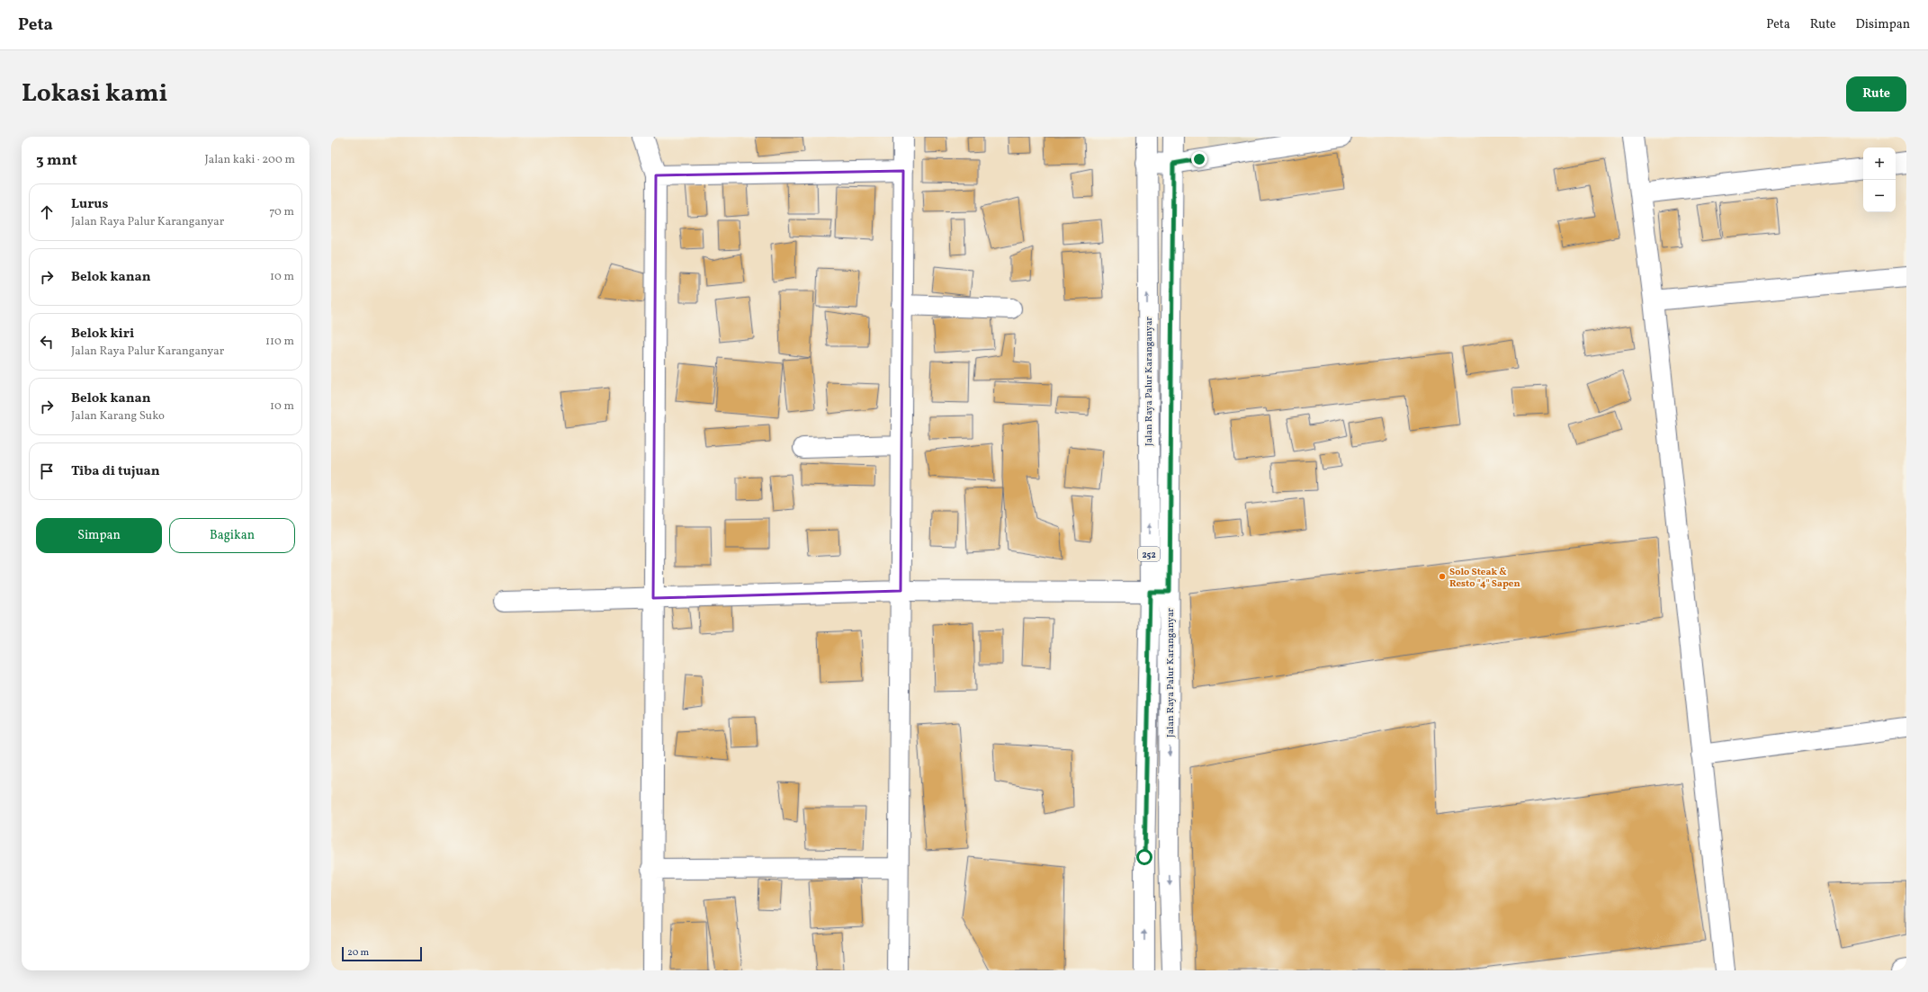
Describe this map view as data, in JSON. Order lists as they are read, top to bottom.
{
  "streets": {
    "street": ["Jalan Raya Palur Karanganyar", "252"]
  },
  "places": ["Solo Steak & Resto \"4\" Sapen"],
  "scale_bar": "20 m",
  "page": {
    "header": "Peta",
    "nav": ["Peta", "Rute", "Disimpan"],
    "title": "Lokasi kami",
    "buttons": [
      "Rute",
      ["Simpan", "Bagikan"]
    ],
    "heading": ["3 mnt", "Jalan kaki · 200 m"],
    "map_buttons": ["+", "−"],
    "list": [
      ["Lurus", "Jalan Raya Palur Karanganyar", "70 m"],
      ["Belok kanan", "10 m"],
      ["Belok kiri", "Jalan Raya Palur Karanganyar", "110 m"],
      ["Belok kanan", "Jalan Karang Suko", "10 m"],
      "Tiba di tujuan"
    ],
    "scale": "20 m"
  }
}
